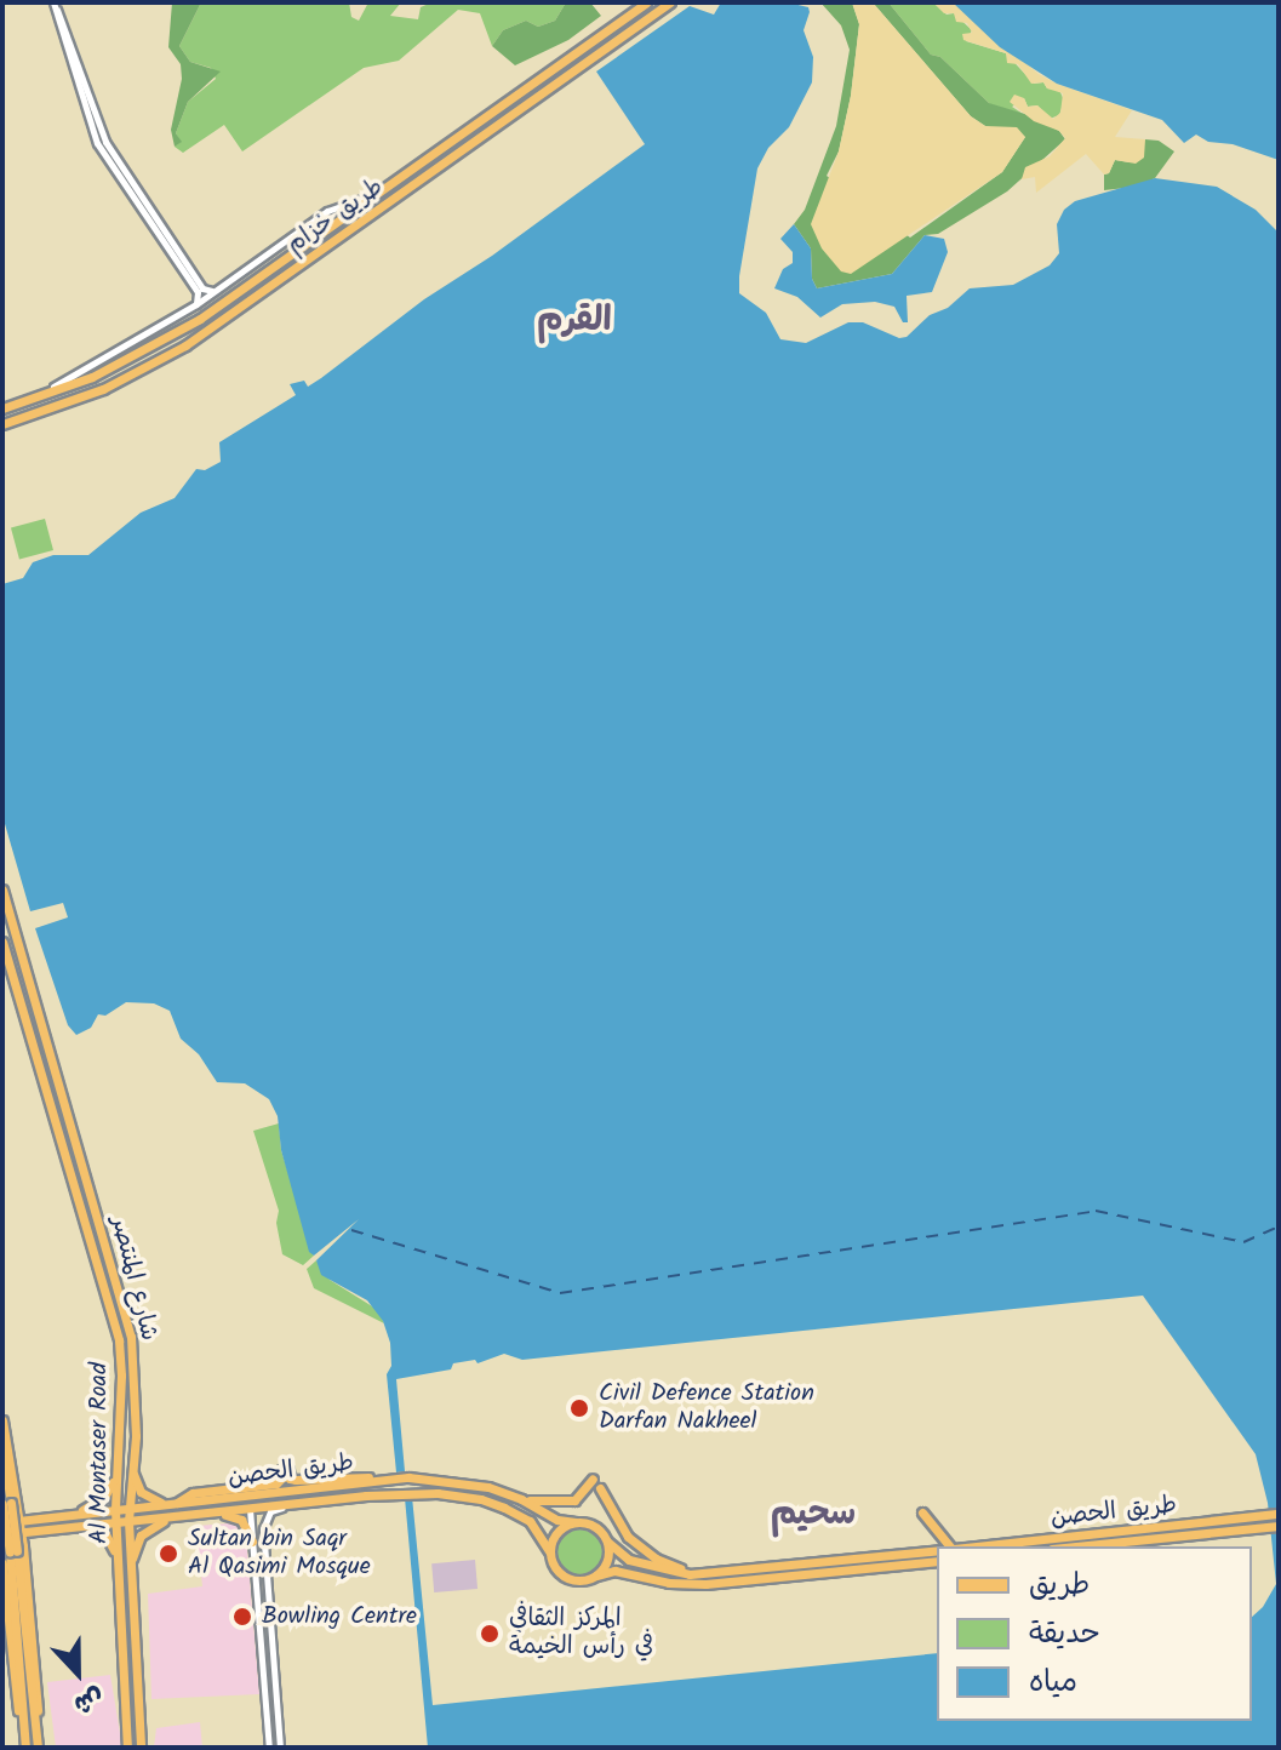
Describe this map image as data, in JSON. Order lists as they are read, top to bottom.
{
  "streets": {
    "main road": [
      "طريق خزام",
      "شارع المنتصر",
      "Al Montaser Road",
      "طريق الحصن"
    ]
  },
  "crossings": [
    ["شارع المنتصر", "طريق الحصن"],
    ["Al Montaser Road", "طريق الحصن"]
  ],
  "districts": ["القرم", "سحيم"],
  "places": [
    "Civil Defence Station Darfan Nakheel",
    "Sultan bin Saqr Al Qasimi Mosque",
    "Bowling Centre",
    "المركز الثقافي في رأس الخيمة"
  ],
  "legend": ["طريق", "حديقة", "مياه"],
  "north": "bottom"
}
